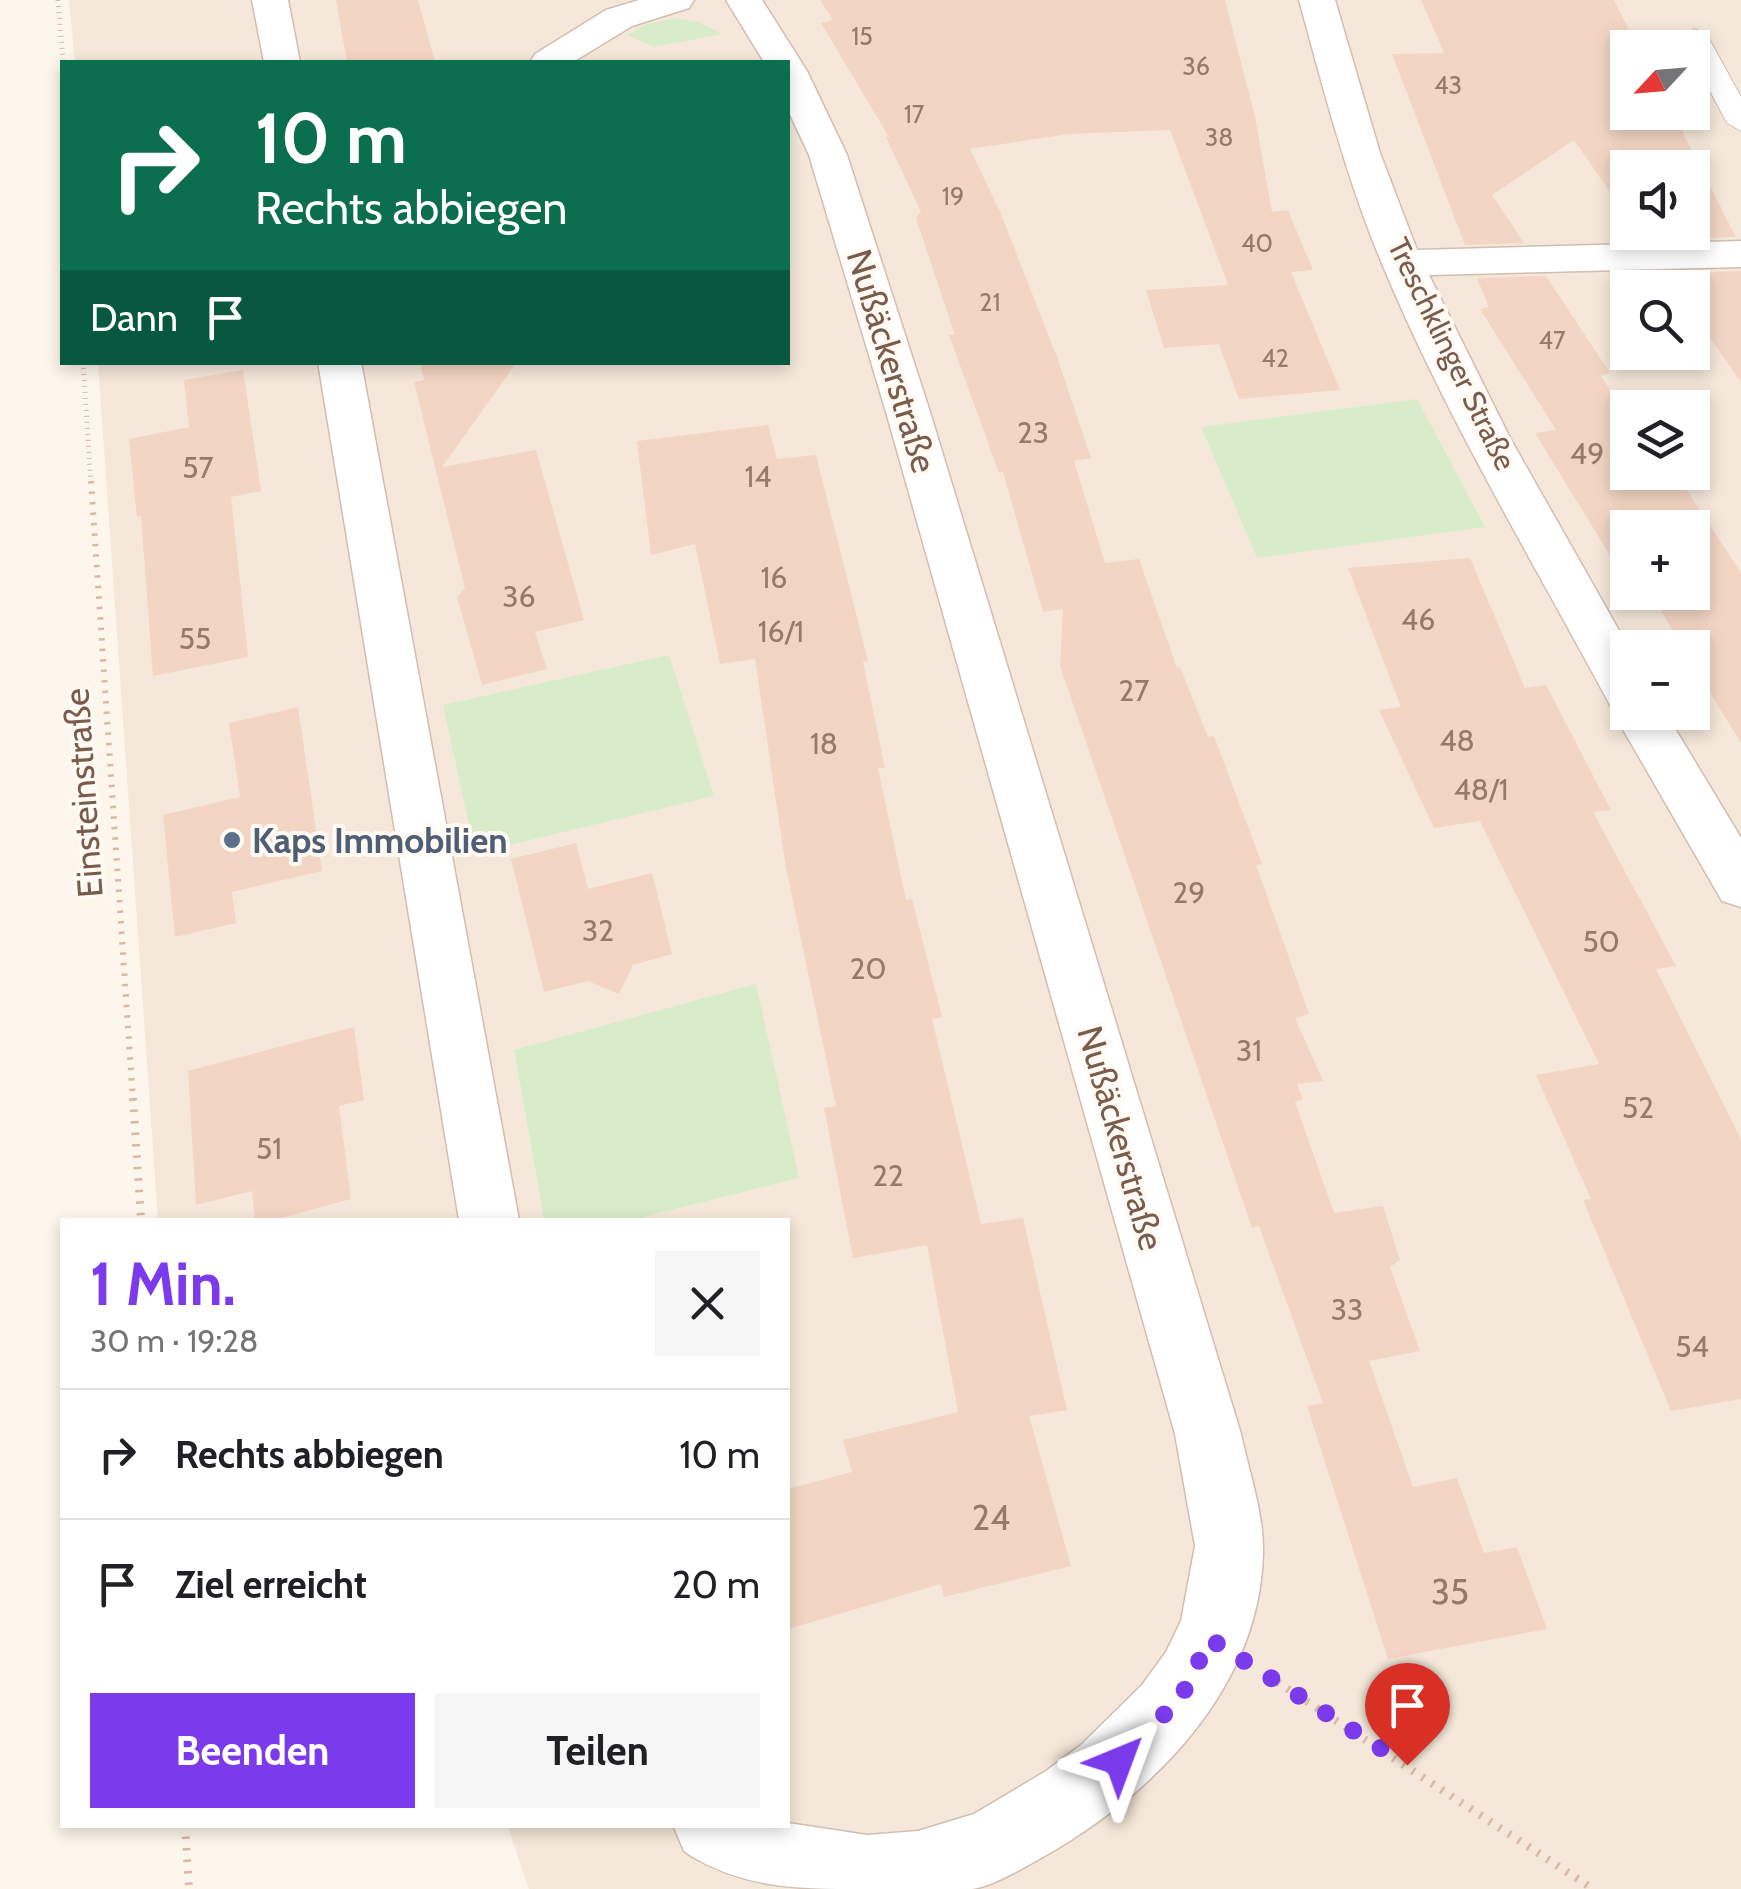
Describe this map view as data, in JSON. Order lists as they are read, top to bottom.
{
  "streets": {
    "street": ["Treschklinger Straße", "Nußäckerstraße"],
    "path": ["Einsteinstraße"]
  },
  "places": ["Kaps Immobilien"],
  "house_numbers": [
    "15",
    "36",
    "43",
    "17",
    "38",
    "19",
    "40",
    "21",
    "47",
    "42",
    "23",
    "49",
    "57",
    "14",
    "16",
    "36",
    "46",
    "16/1",
    "55",
    "27",
    "48",
    "18",
    "48/1",
    "29",
    "32",
    "50",
    "20",
    "31",
    "52",
    "51",
    "22",
    "33",
    "54",
    "24",
    "35"
  ],
  "north": "bottom left",
  "page": {
    "map_buttons": ["+", "−"],
    "turn": ["10 m", "Rechts abbiegen"],
    "then": "Dann",
    "heading": ["1 Min.", "30 m · 19:28"],
    "list": [
      {
        "name": "Rechts abbiegen",
        "value": "10 m"
      },
      {
        "name": "Ziel erreicht",
        "value": "20 m"
      }
    ],
    "buttons": ["Beenden", "Teilen"]
  }
}
